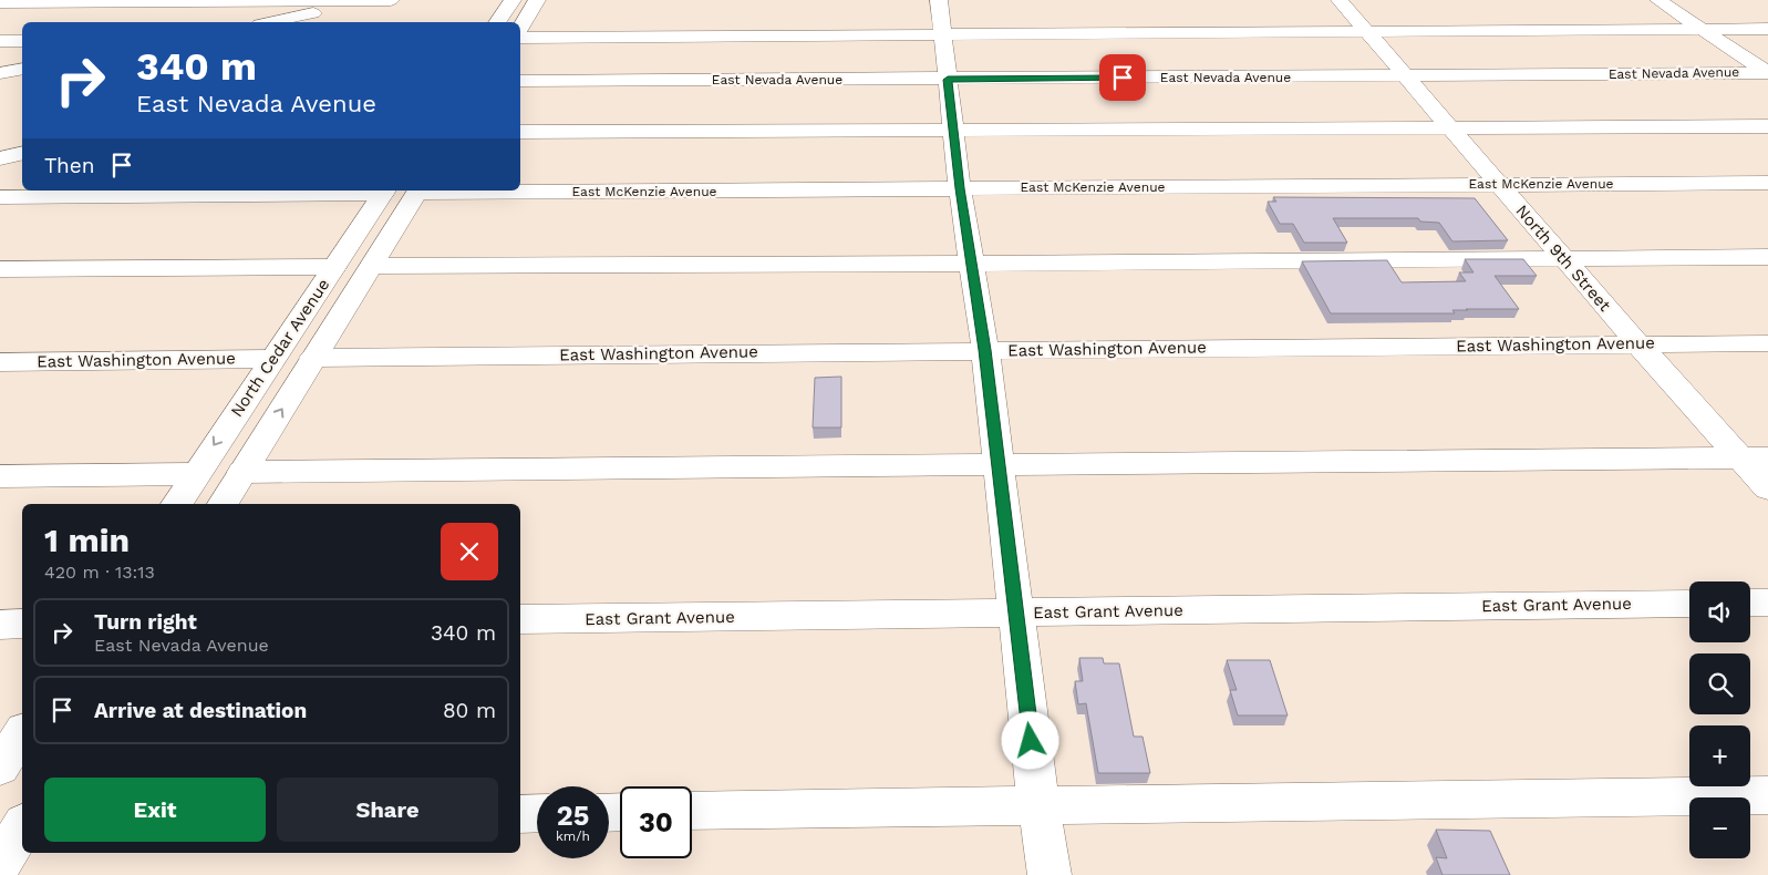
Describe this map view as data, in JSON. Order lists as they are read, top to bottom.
{
  "streets": {
    "street": [
      "East Nevada Avenue",
      "East McKenzie Avenue",
      "North 9th Street",
      "East Washington Avenue",
      "North Cedar Avenue",
      "East Grant Avenue"
    ]
  },
  "crossings": [
    ["East Nevada Avenue", "North 9th Street"],
    ["East McKenzie Avenue", "North 9th Street"],
    ["East McKenzie Avenue", "North Cedar Avenue"],
    ["North 9th Street", "East Washington Avenue"],
    ["East Washington Avenue", "North Cedar Avenue"]
  ],
  "page": {
    "turn": ["340 m", "East Nevada Avenue"],
    "then": "Then",
    "heading": ["1 min", "420 m · 13:13"],
    "map_buttons": ["+", "−"],
    "list": [
      {
        "name": "Turn right",
        "note": "East Nevada Avenue",
        "value": "340 m"
      },
      {
        "name": "Arrive at destination",
        "value": "80 m"
      }
    ],
    "buttons": ["Exit", "Share"],
    "speed": "25 km/h",
    "limit": "30"
  }
}
